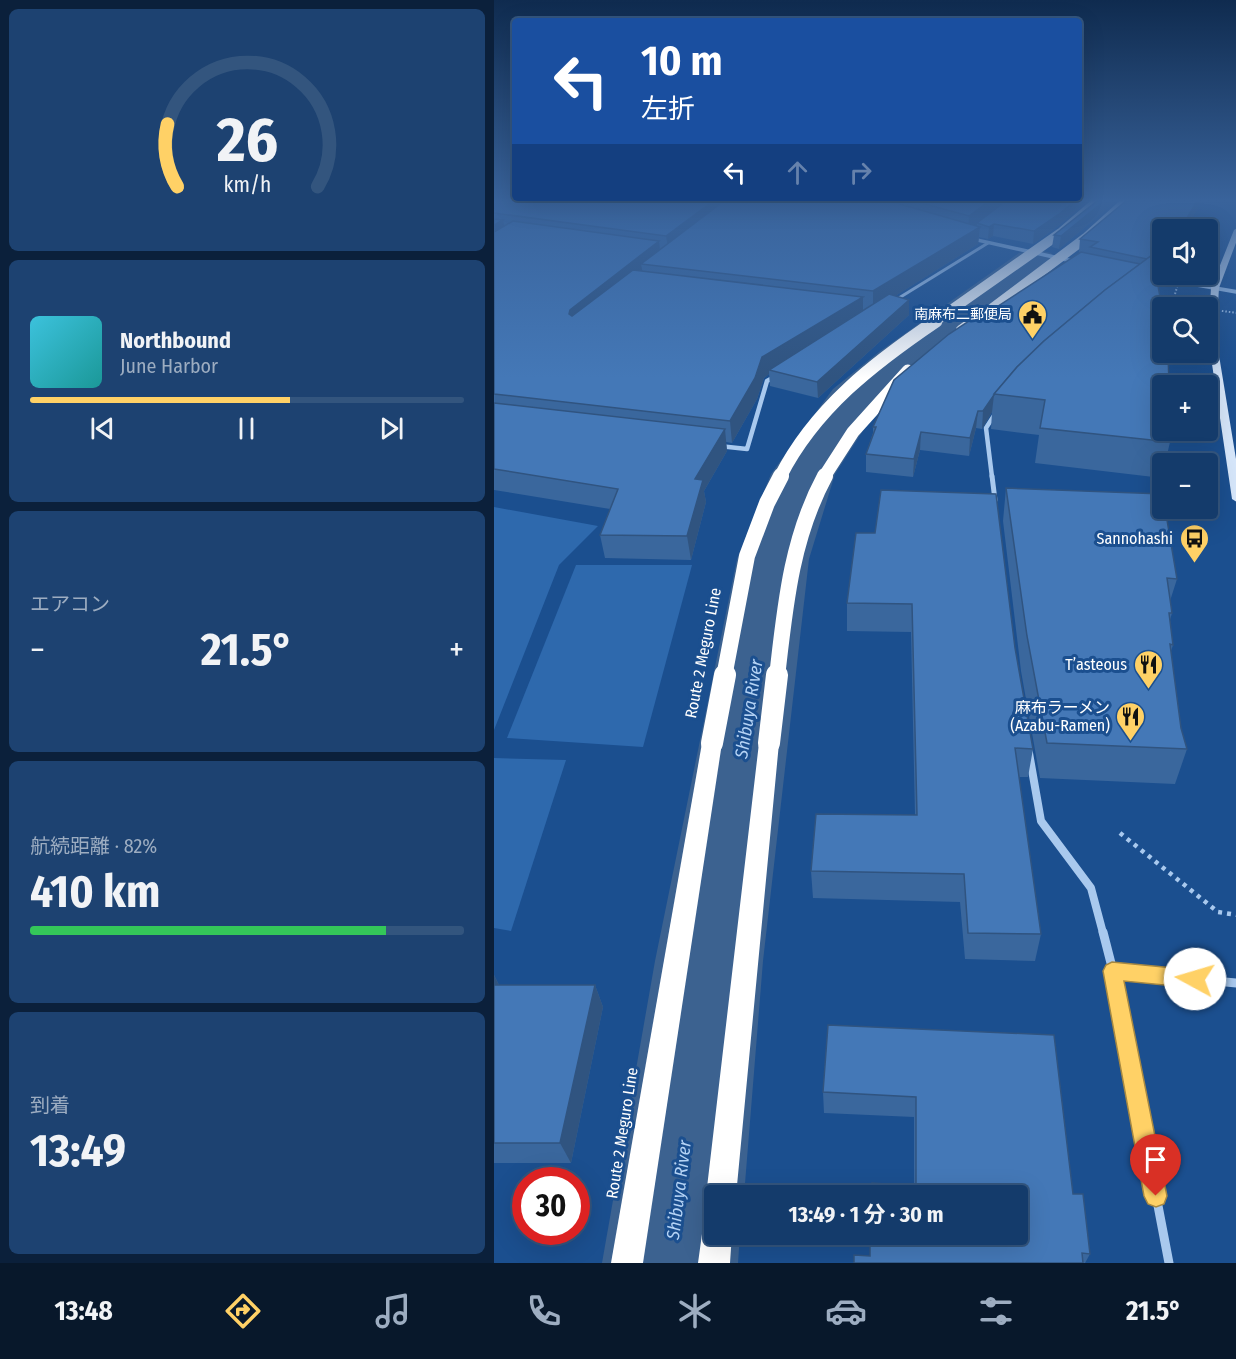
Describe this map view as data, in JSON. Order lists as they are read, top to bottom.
{
  "streets": {
    "highway": ["Route 2 Meguro Line"]
  },
  "water": ["Shibuya River"],
  "places": {
    "public building": ["南麻布二郵便局"],
    "bus stop": ["Sannohashi"],
    "restaurant": ["T’asteous", "麻布ラーメン (Azabu-Ramen)"]
  },
  "page": {
    "turn": ["10 m", "左折"],
    "map_buttons": ["+", "−"],
    "song": ["Northbound", "June Harbor"],
    "tile": [
      "エアコン",
      ["航続距離 · 82%", "410 km"],
      ["到着", "13:49"]
    ],
    "heat": ["−", "21.5°", "+"],
    "limit": "30",
    "trip": "13:49 · 1 分 · 30 m",
    "tabs": ["13:48", "21.5°"],
    "gauge": ["26", "km/h"]
  }
}
